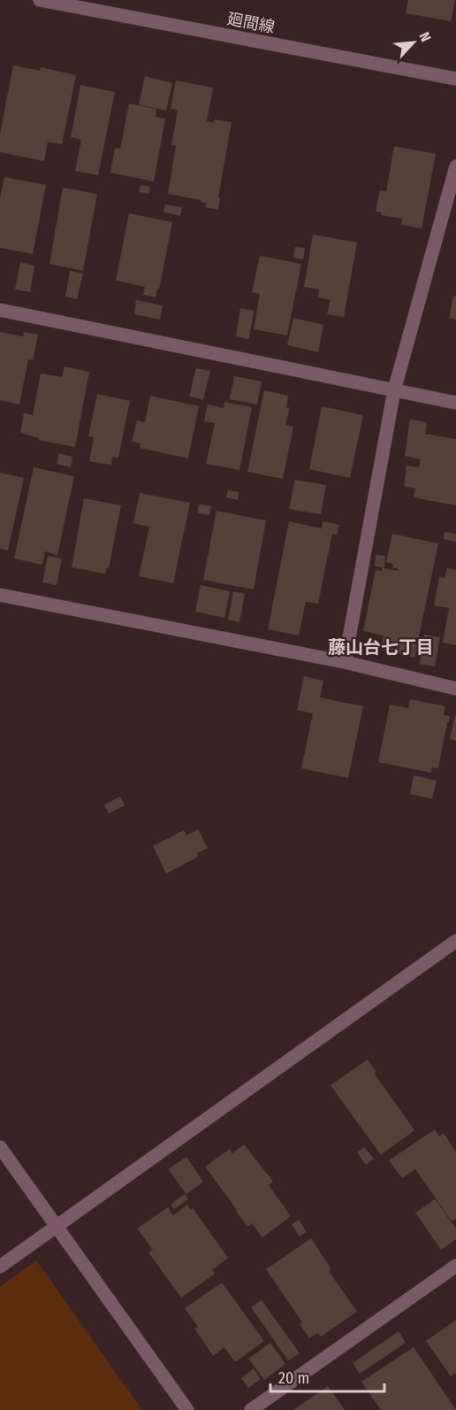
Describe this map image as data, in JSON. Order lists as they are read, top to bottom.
{
  "streets": {
    "street": ["廻間線"]
  },
  "districts": ["藤山台七丁目"],
  "scale_bar": "20 m",
  "north": "top right"
}
